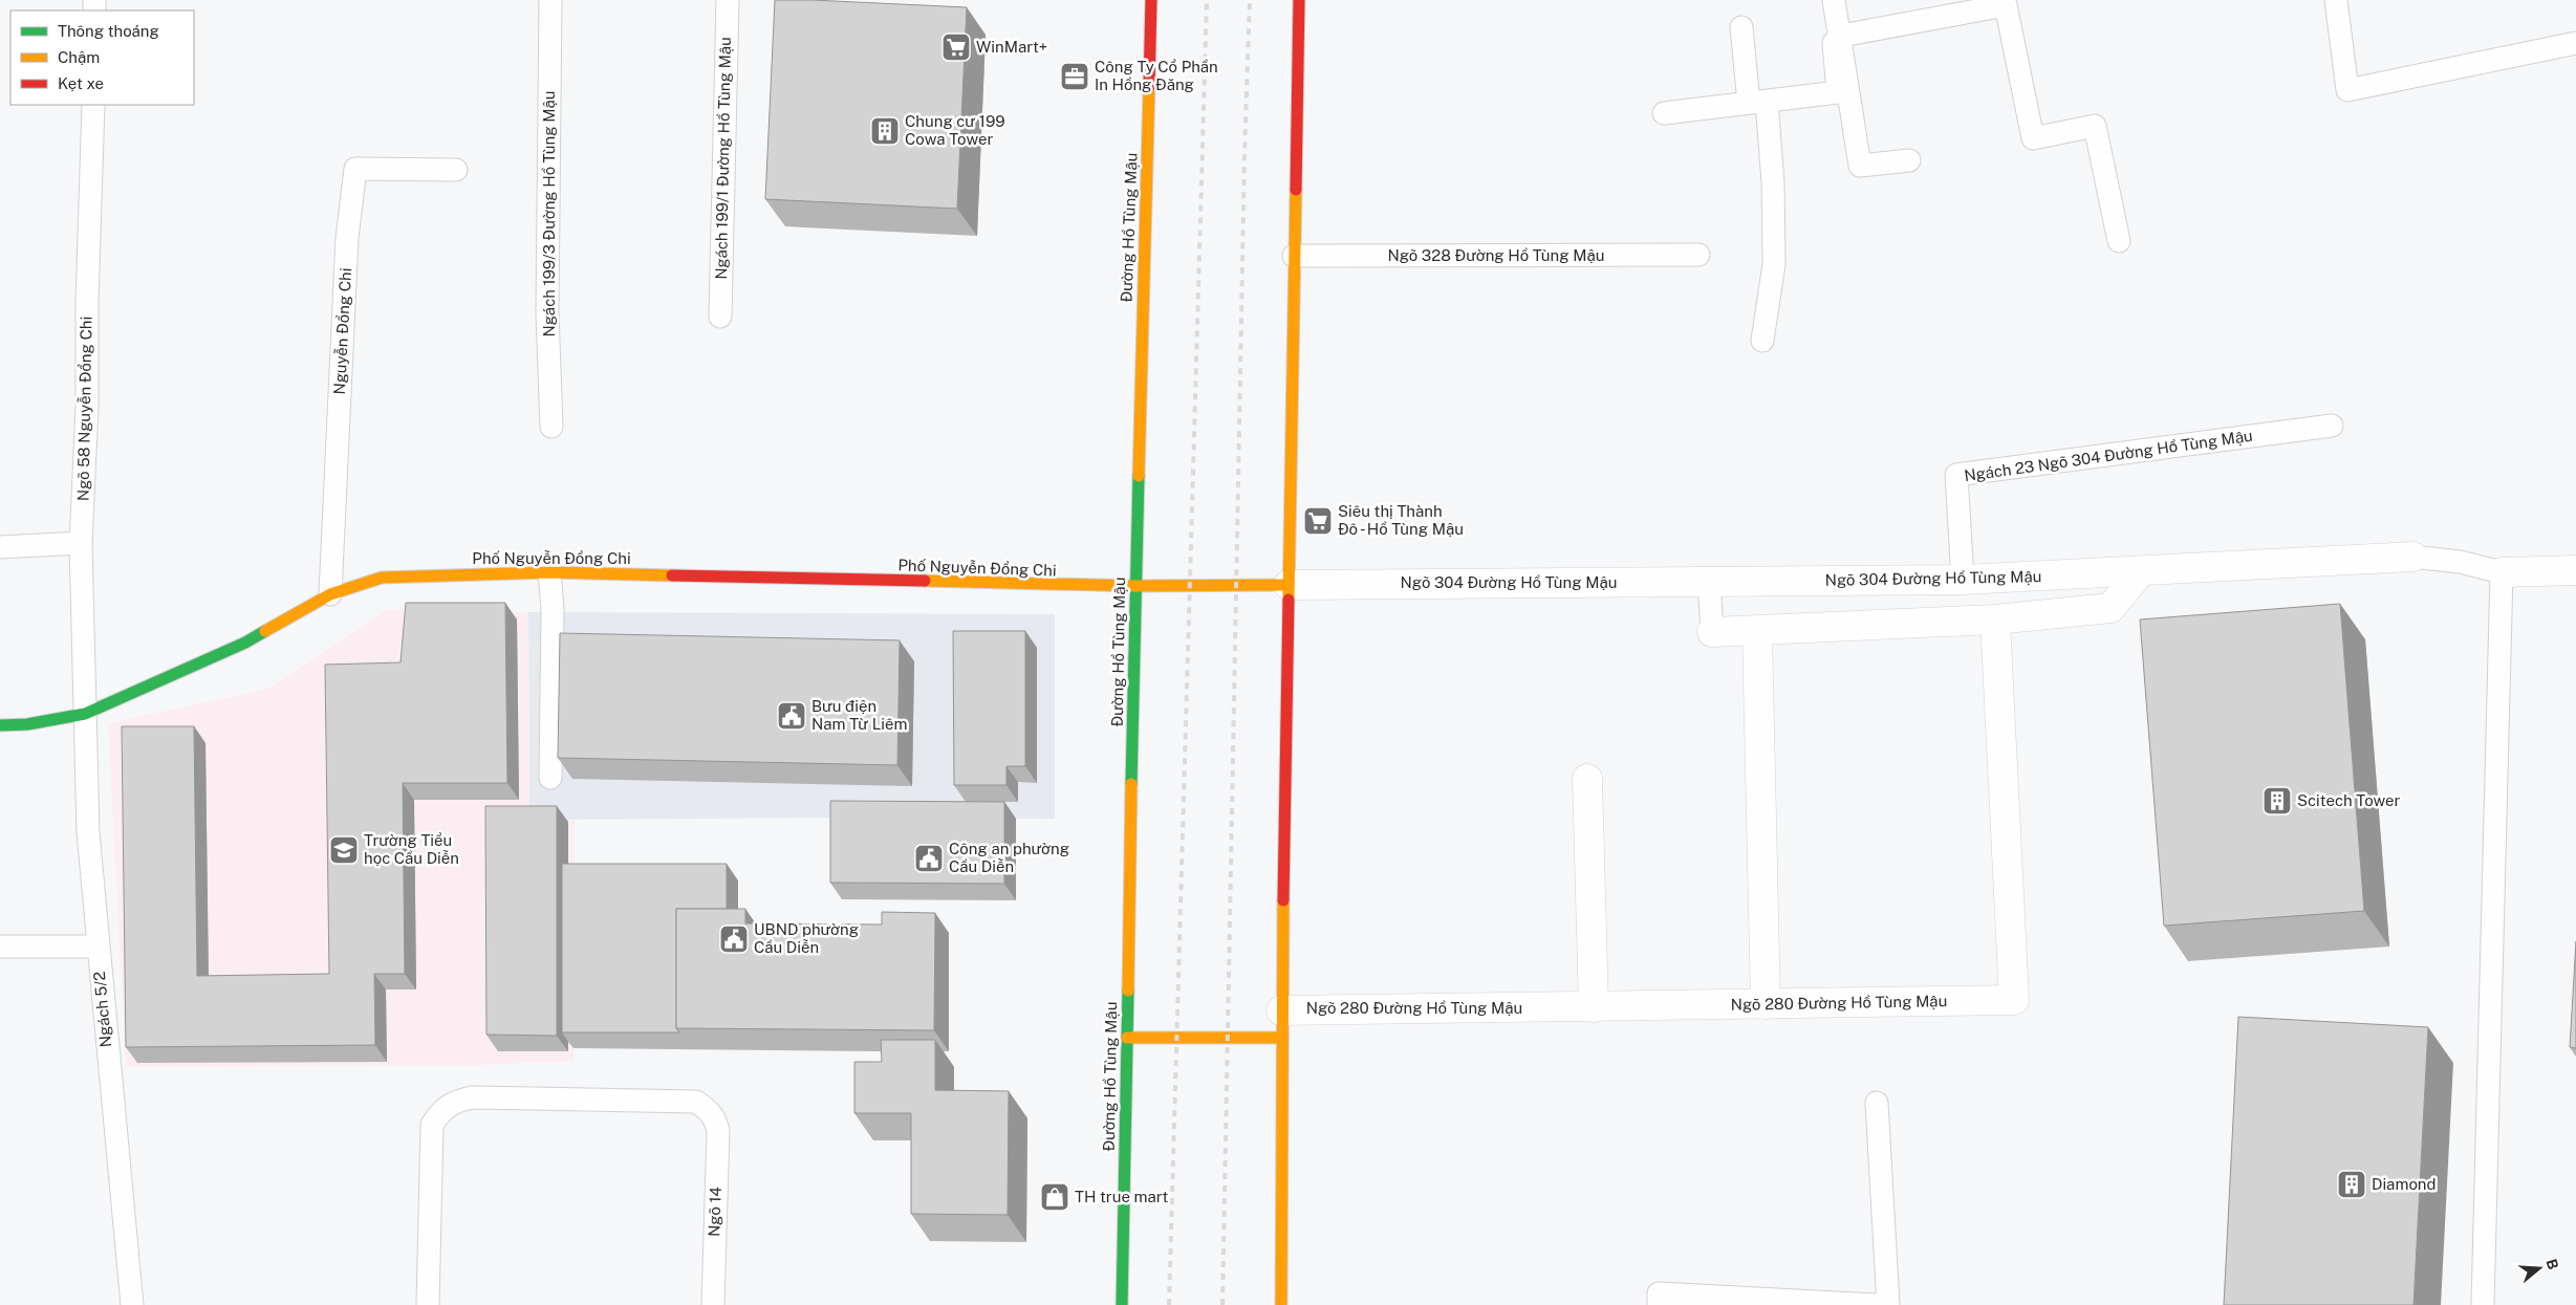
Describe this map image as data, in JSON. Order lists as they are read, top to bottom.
{
  "streets": {
    "main road": ["Đường Hồ Tùng Mậu", "Phố Nguyễn Đổng Chi"],
    "street": ["Ngõ 304 Đường Hồ Tùng Mậu", "Ngõ 280 Đường Hồ Tùng Mậu"],
    "lane": [
      "Ngách 199/1 Đường Hồ Tùng Mậu",
      "Ngách 199/3 Đường Hồ Tùng Mậu",
      "Ngõ 328 Đường Hồ Tùng Mậu",
      "Nguyễn Đổng Chi",
      "Ngõ 58 Nguyễn Đổng Chi",
      "Ngách 23 Ngõ 304 Đường Hồ Tùng Mậu",
      "Ngách 5/2",
      "Ngõ 14"
    ]
  },
  "crossings": [
    ["Đường Hồ Tùng Mậu", "Phố Nguyễn Đổng Chi"],
    ["Nguyễn Đổng Chi", "Phố Nguyễn Đổng Chi"],
    ["Ngõ 58 Nguyễn Đổng Chi", "Phố Nguyễn Đổng Chi"],
    ["Ngõ 58 Nguyễn Đổng Chi", "Ngách 5/2"],
    ["Ngách 23 Ngõ 304 Đường Hồ Tùng Mậu", "Ngõ 304 Đường Hồ Tùng Mậu"],
    ["Phố Nguyễn Đổng Chi", "Ngõ 304 Đường Hồ Tùng Mậu"],
    ["Phố Nguyễn Đổng Chi", "Ngách 5/2"]
  ],
  "places": {
    "supermarket": ["WinMart+", "Siêu thị Thành Đô - Hồ Tùng Mậu"],
    "office": ["Công Ty Cổ Phần In Hồng Đăng"],
    "building": ["Chung cư 199 Cowa Tower", "Scitech Tower", "Diamond"],
    "public building": ["Bưu điện Nam Từ Liêm", "Công an phường Cầu Diễn", "UBND phường Cầu Diễn"],
    "school or university": ["Trường Tiểu học Cầu Diễn"],
    "shop": ["TH true mart"]
  },
  "legend": ["Thông thoáng", "Chậm", "Kẹt xe"],
  "north": "right"
}
